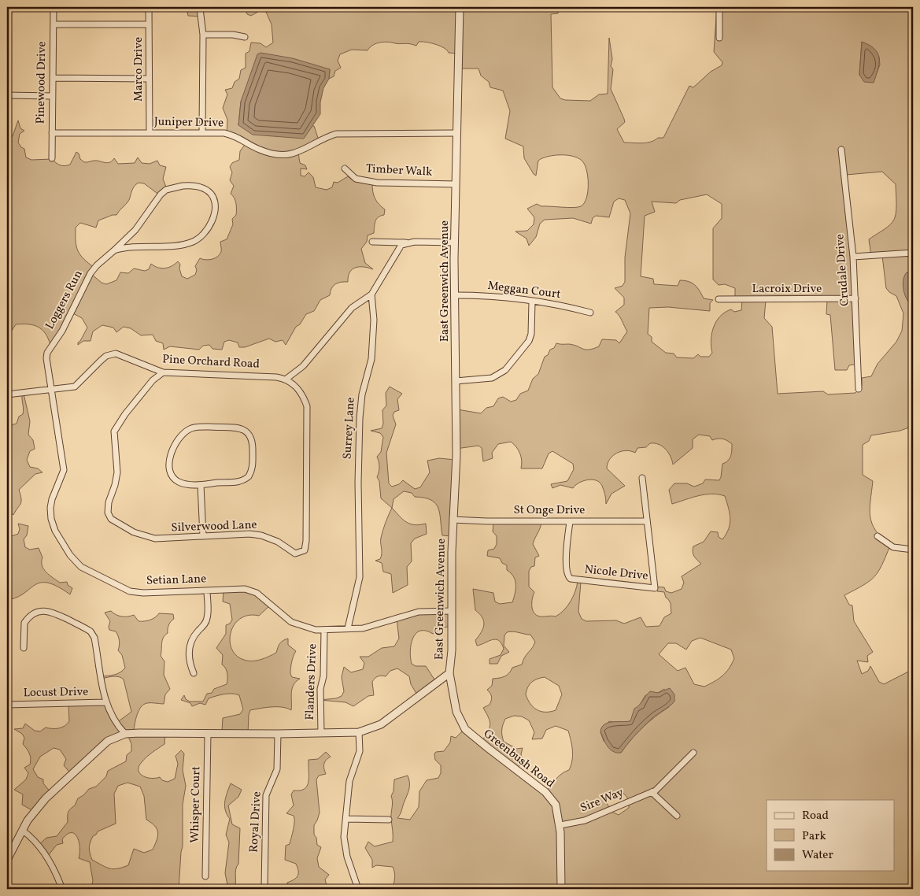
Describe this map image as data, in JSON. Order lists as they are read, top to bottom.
{
  "streets": {
    "street": [
      "Marco Drive",
      "Pinewood Drive",
      "Juniper Drive",
      "Timber Walk",
      "Crudale Drive",
      "East Greenwich Avenue",
      "Lacroix Drive",
      "Meggan Court",
      "Loggers Run",
      "Pine Orchard Road",
      "Surrey Lane",
      "St Onge Drive",
      "Silverwood Lane",
      "Nicole Drive",
      "Setian Lane",
      "Flanders Drive",
      "Locust Drive",
      "Greenbush Road",
      "Sire Way",
      "Whisper Court",
      "Royal Drive"
    ]
  },
  "crossings": [
    ["Marco Drive", "Juniper Drive"],
    ["Pinewood Drive", "Juniper Drive"],
    ["Juniper Drive", "East Greenwich Avenue"],
    ["Timber Walk", "East Greenwich Avenue"],
    ["Crudale Drive", "Lacroix Drive"],
    ["East Greenwich Avenue", "Meggan Court"],
    ["East Greenwich Avenue", "St Onge Drive"],
    ["East Greenwich Avenue", "Setian Lane"],
    ["East Greenwich Avenue", "Flanders Drive"],
    ["East Greenwich Avenue", "Greenbush Road"],
    ["East Greenwich Avenue", "Whisper Court"],
    ["East Greenwich Avenue", "Royal Drive"],
    ["Loggers Run", "Pine Orchard Road"],
    ["Loggers Run", "Setian Lane"],
    ["Pine Orchard Road", "Silverwood Lane"],
    ["Pine Orchard Road", "Setian Lane"],
    ["Surrey Lane", "Setian Lane"],
    ["St Onge Drive", "Nicole Drive"],
    ["Setian Lane", "Flanders Drive"],
    ["Greenbush Road", "Sire Way"]
  ],
  "legend": ["Road", "Park", "Water"]
}
